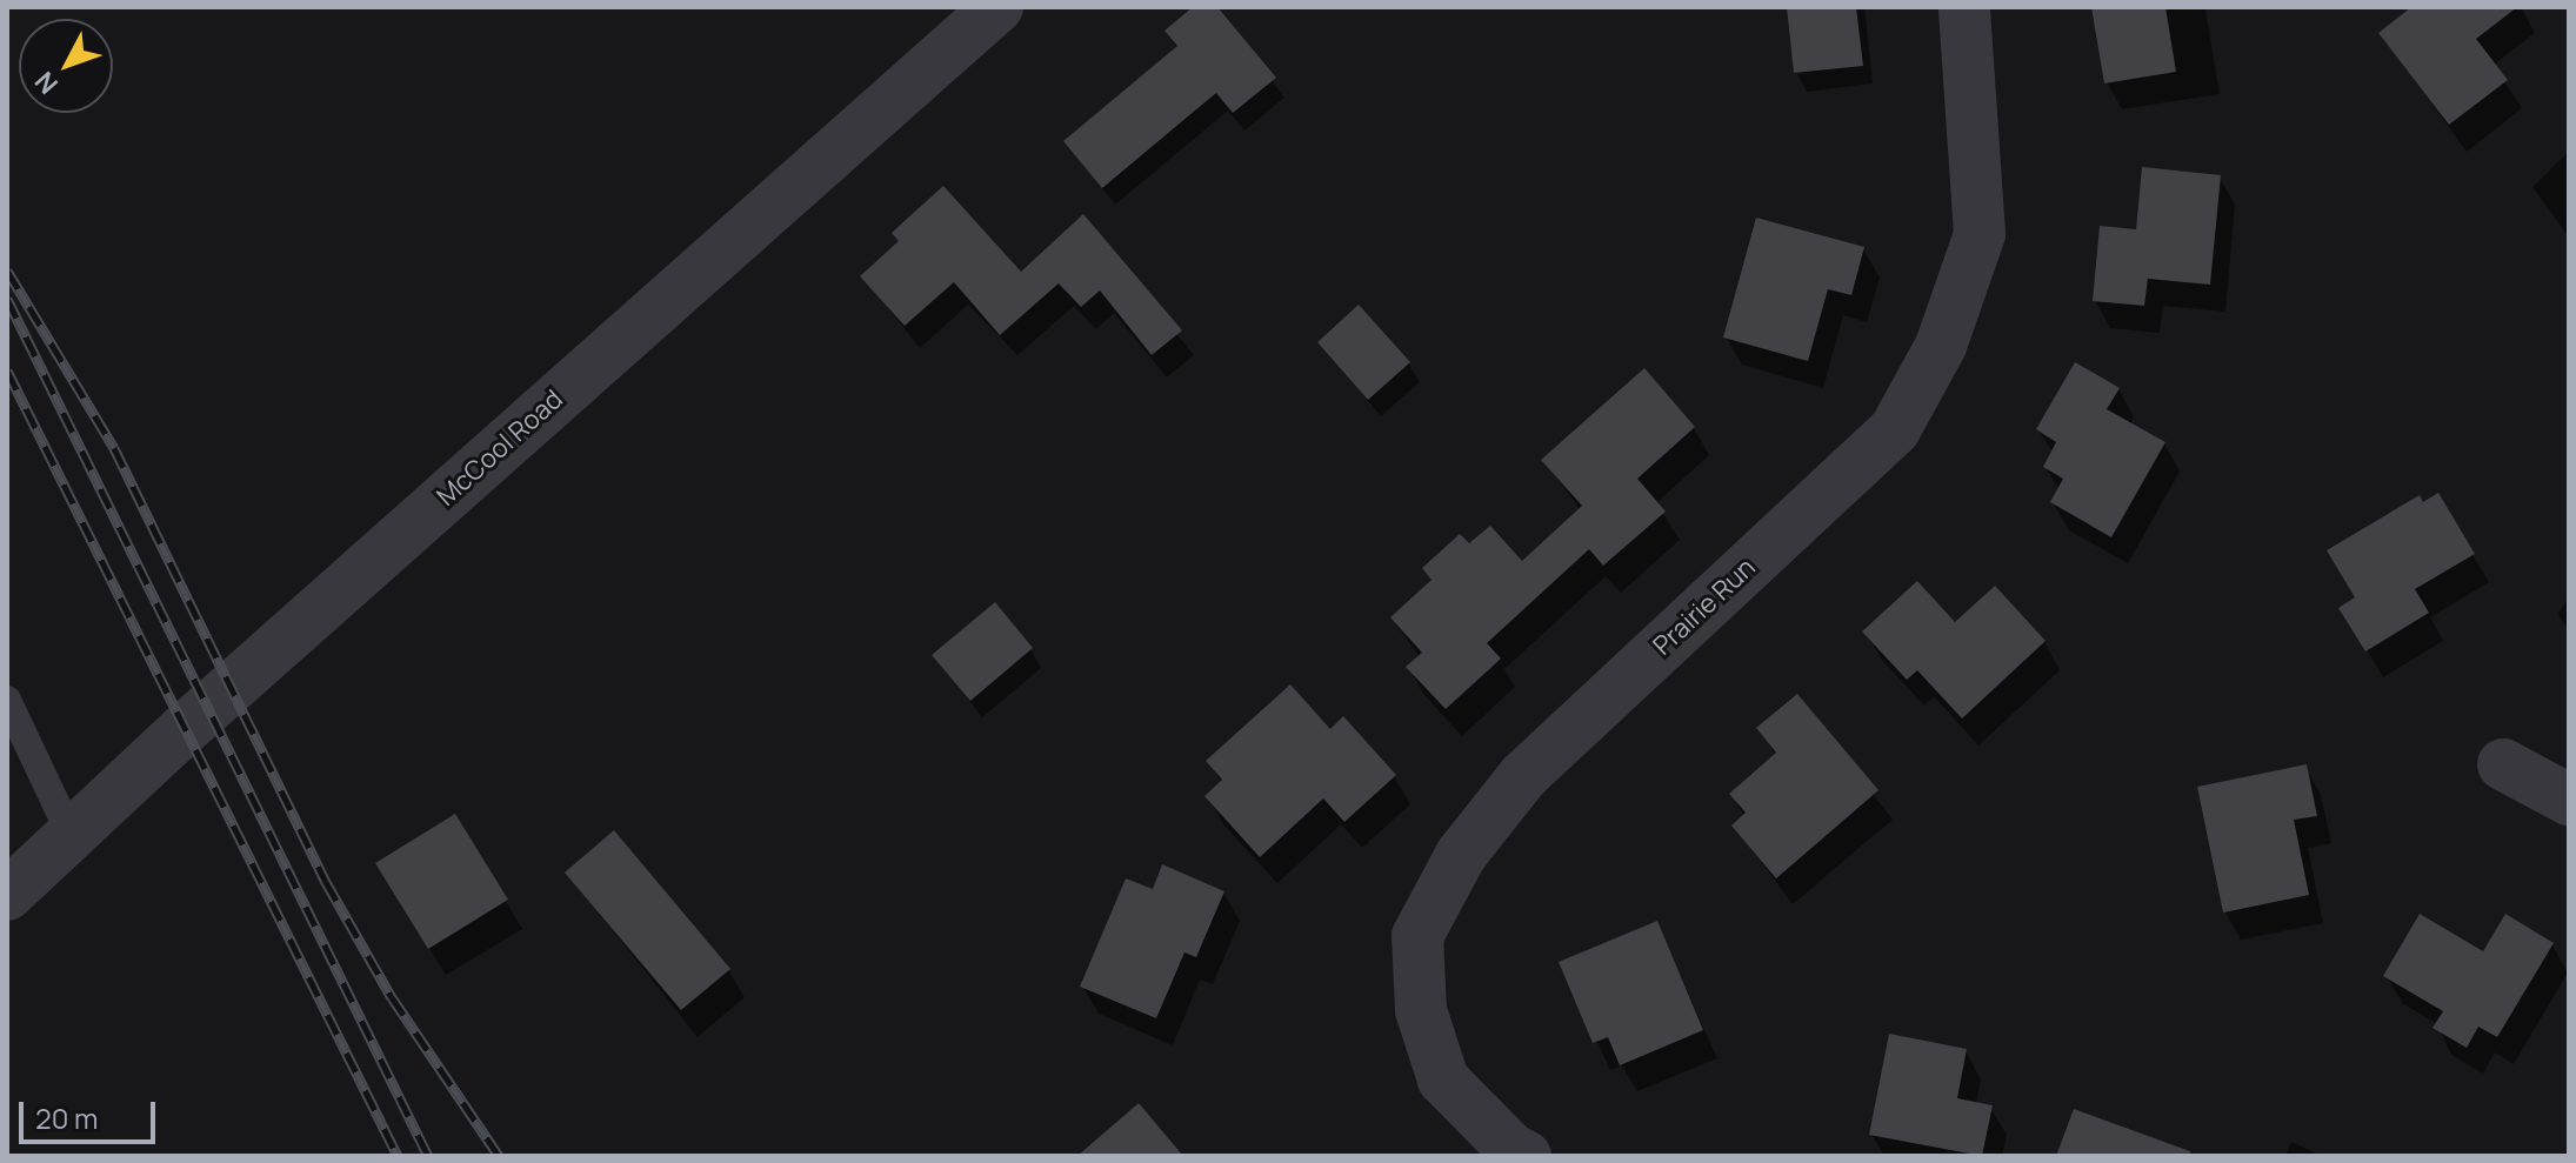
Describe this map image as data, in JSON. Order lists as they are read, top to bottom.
{
  "streets": {
    "street": ["McCool Road", "Prairie Run"]
  },
  "scale_bar": "20 m",
  "north": "bottom left"
}
